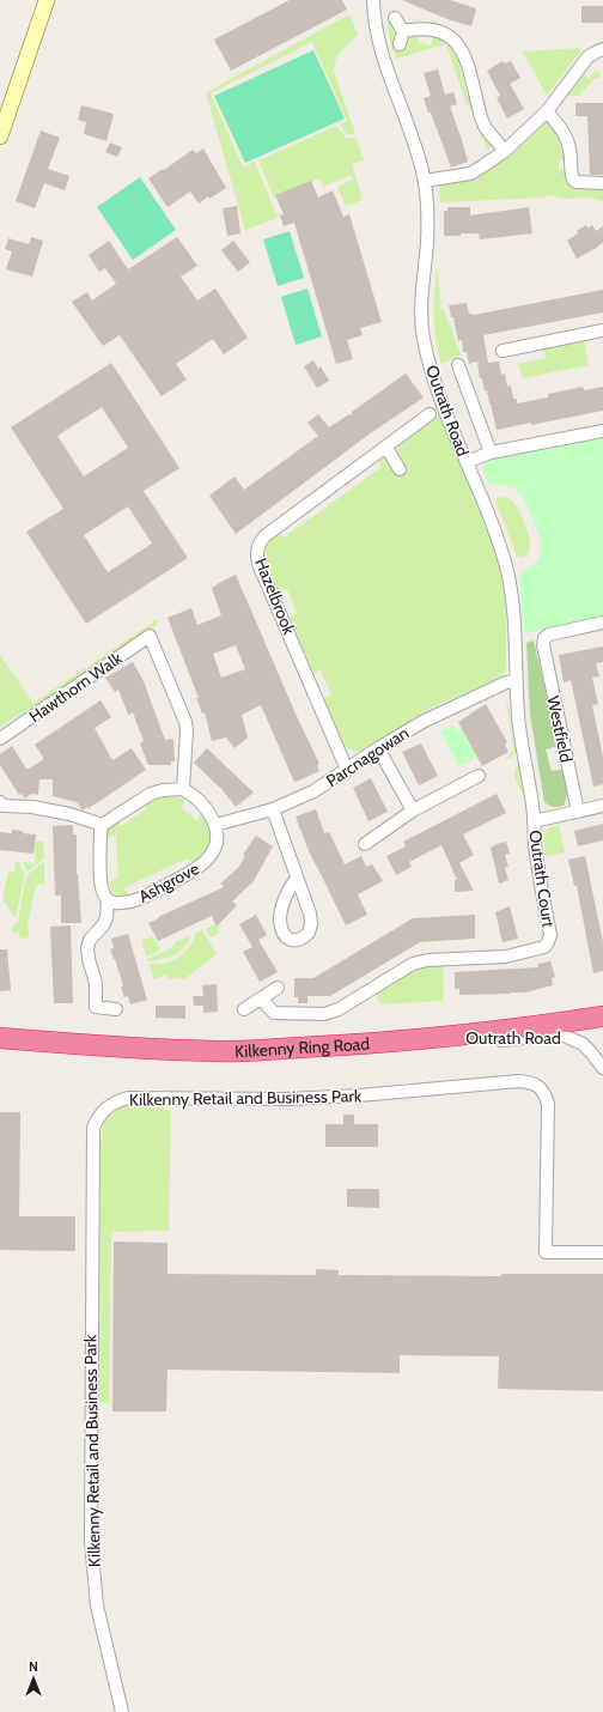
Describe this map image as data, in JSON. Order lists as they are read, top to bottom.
{
  "streets": {
    "highway": ["Kilkenny Ring Road"],
    "street": [
      "Outrath Road",
      "Hazelbrook",
      "Hawthorn Walk",
      "Westfield",
      "Parcnagowan",
      "Outrath Court",
      "Ashgrove",
      "Kilkenny Retail and Business Park"
    ]
  },
  "crossings": [
    ["Outrath Road", "Parcnagowan"],
    ["Outrath Road", "Outrath Court"],
    ["Outrath Road", "Kilkenny Ring Road"],
    ["Hazelbrook", "Parcnagowan"],
    ["Hawthorn Walk", "Parcnagowan"],
    ["Hawthorn Walk", "Ashgrove"],
    ["Parcnagowan", "Ashgrove"]
  ],
  "north": "top"
}
